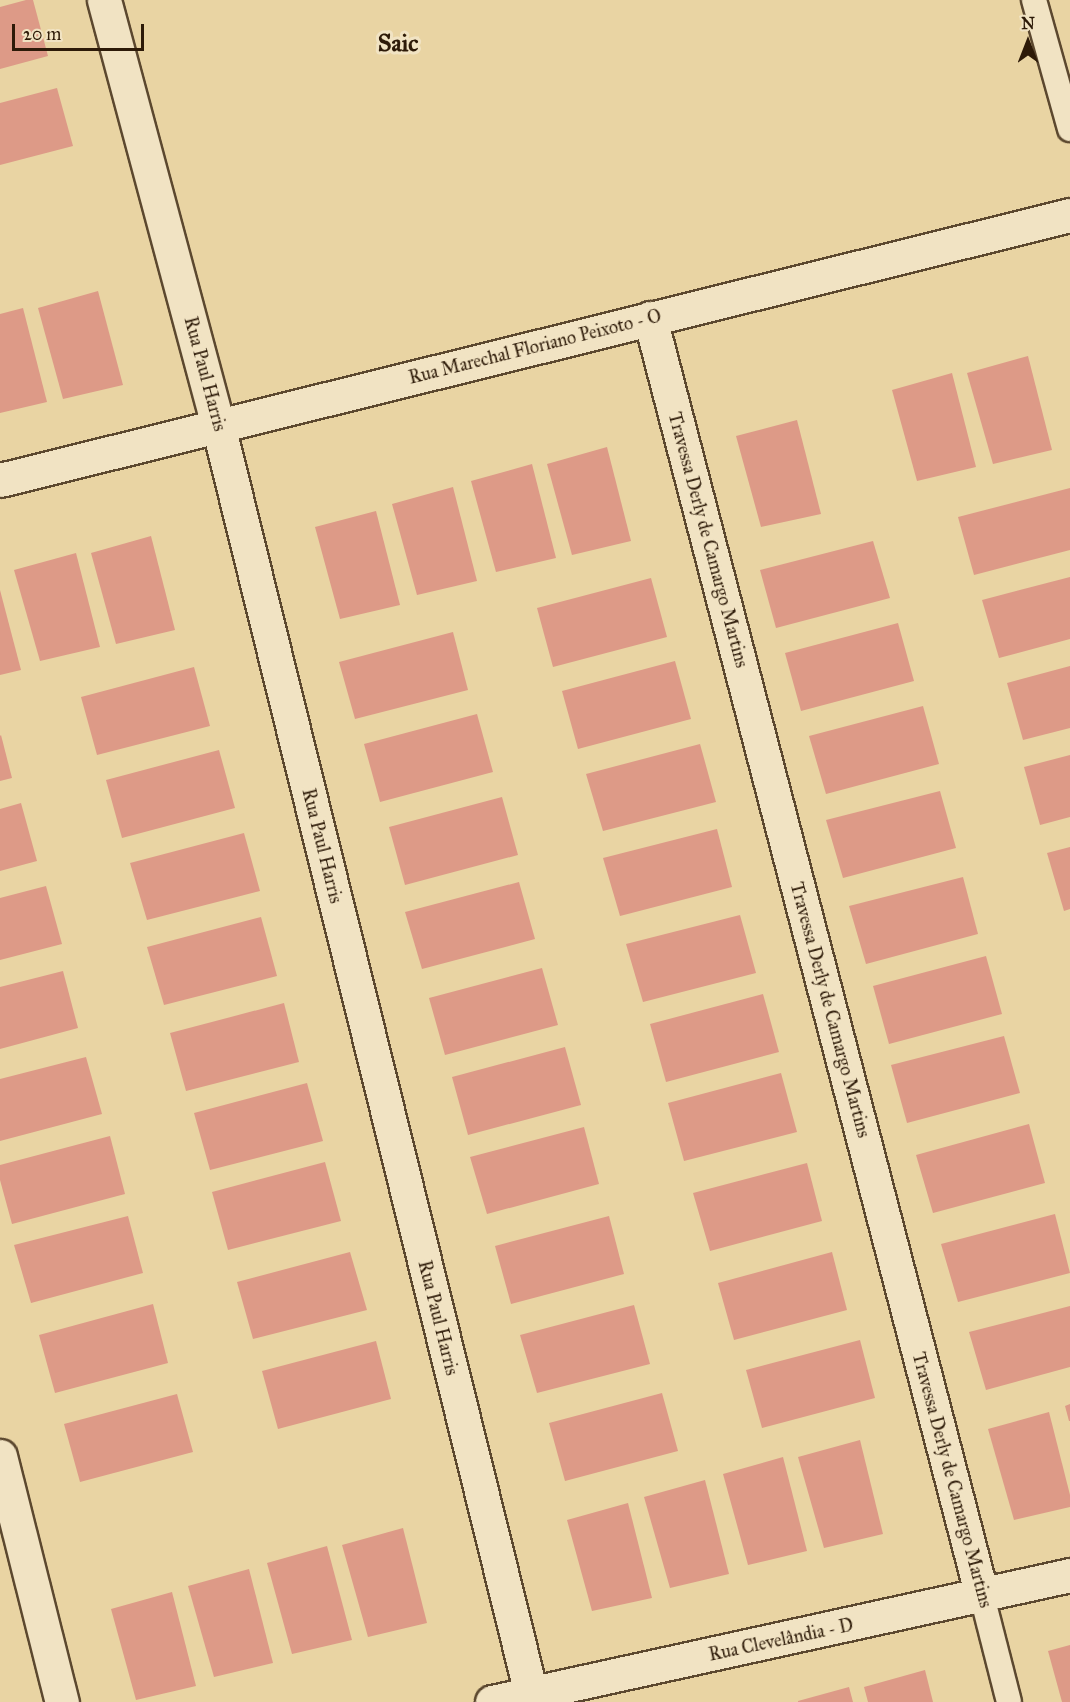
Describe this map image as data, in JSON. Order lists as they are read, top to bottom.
{
  "streets": {
    "street": [
      "Rua Marechal Floriano Peixoto - O",
      "Rua Paul Harris",
      "Travessa Derly de Camargo Martins",
      "Rua Clevelândia - D"
    ]
  },
  "crossings": [
    ["Rua Marechal Floriano Peixoto - O", "Rua Paul Harris"],
    ["Rua Marechal Floriano Peixoto - O", "Travessa Derly de Camargo Martins"],
    ["Rua Paul Harris", "Rua Clevelândia - D"],
    ["Travessa Derly de Camargo Martins", "Rua Clevelândia - D"]
  ],
  "districts": ["Saic"],
  "scale_bar": "20 m",
  "north": "top"
}
